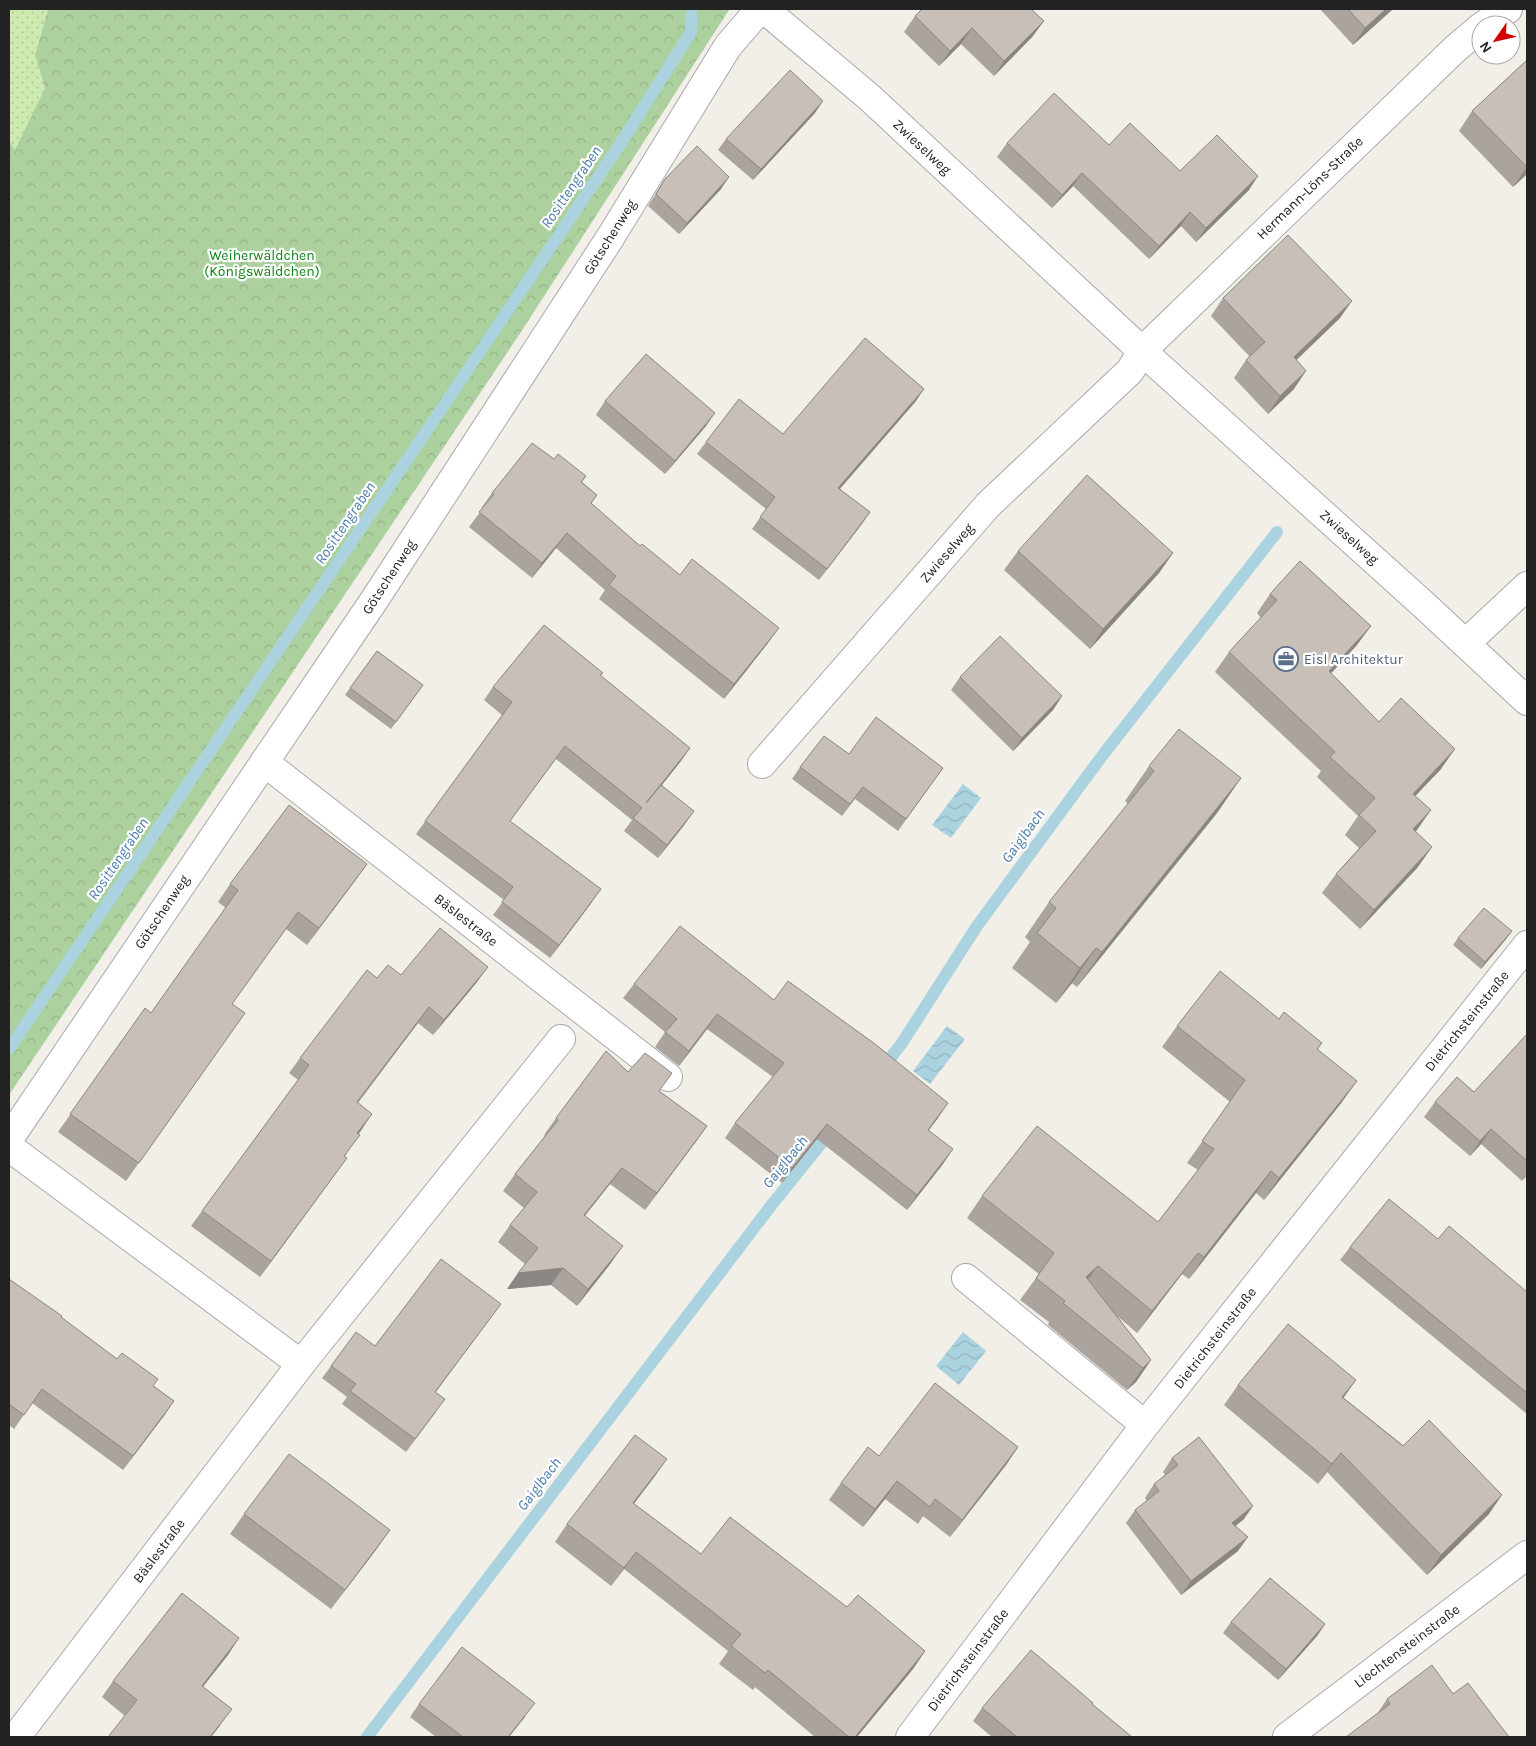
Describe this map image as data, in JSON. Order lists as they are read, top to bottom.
{
  "streets": {
    "street": [
      "Zwieselweg",
      "Hermann-Löns-Straße",
      "Götschenweg",
      "Bäslestraße",
      "Dietrichsteinstraße",
      "Liechtensteinstraße"
    ]
  },
  "crossings": [
    ["Zwieselweg", "Hermann-Löns-Straße"],
    ["Götschenweg", "Bäslestraße"]
  ],
  "water": ["Rosittengraben", "Gaiglbach"],
  "parks": ["Weiherwäldchen (Königswäldchen)"],
  "places": {
    "office": ["Eisl Architektur"]
  },
  "north": "bottom left"
}
